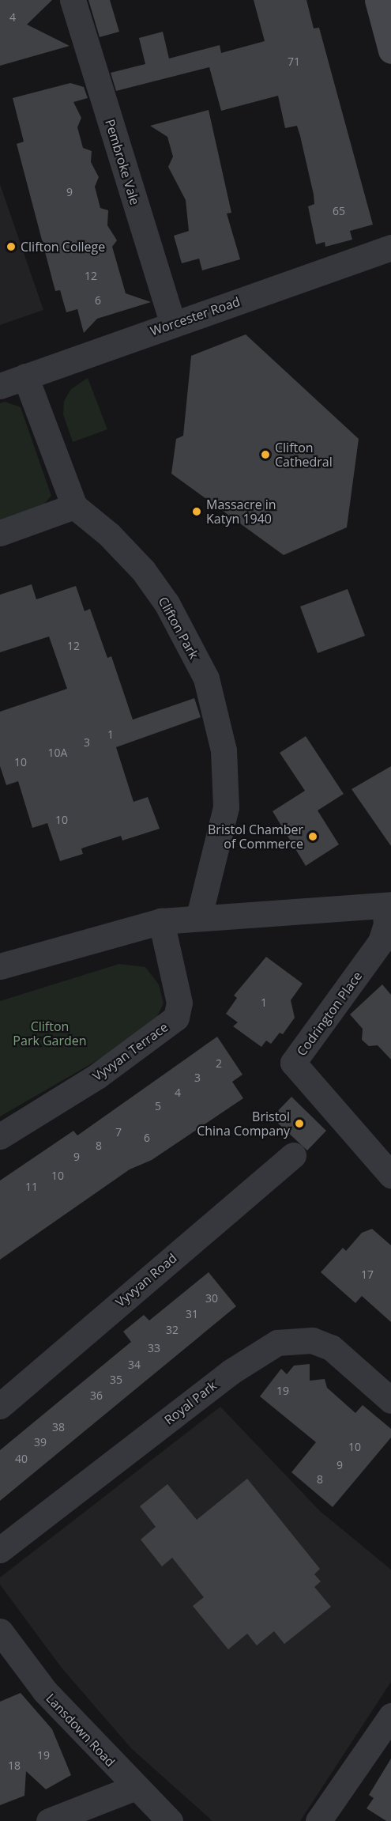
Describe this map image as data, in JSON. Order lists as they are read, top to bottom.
{
  "streets": {
    "street": [
      "Pembroke Vale",
      "Worcester Road",
      "Clifton Park",
      "Codrington Place",
      "Vyvyan Terrace",
      "Vyvyan Road",
      "Royal Park",
      "Lansdown Road"
    ]
  },
  "crossings": [
    ["Pembroke Vale", "Worcester Road"]
  ],
  "parks": ["Clifton Park Garden"],
  "places": [
    "Clifton College",
    "Clifton Cathedral",
    "Massacre in Katyn 1940",
    "Bristol Chamber of Commerce",
    "Bristol China Company"
  ],
  "house_numbers": [
    "4",
    "71",
    "9",
    "65",
    "12",
    "6",
    "12",
    "1",
    "3",
    "10A",
    "10",
    "10",
    "1",
    "2",
    "3",
    "4",
    "5",
    "7",
    "6",
    "8",
    "9",
    "10",
    "11",
    "17",
    "30",
    "31",
    "32",
    "33",
    "34",
    "35",
    "19",
    "36",
    "38",
    "39",
    "10",
    "40",
    "9",
    "8",
    "19",
    "18"
  ]
}
